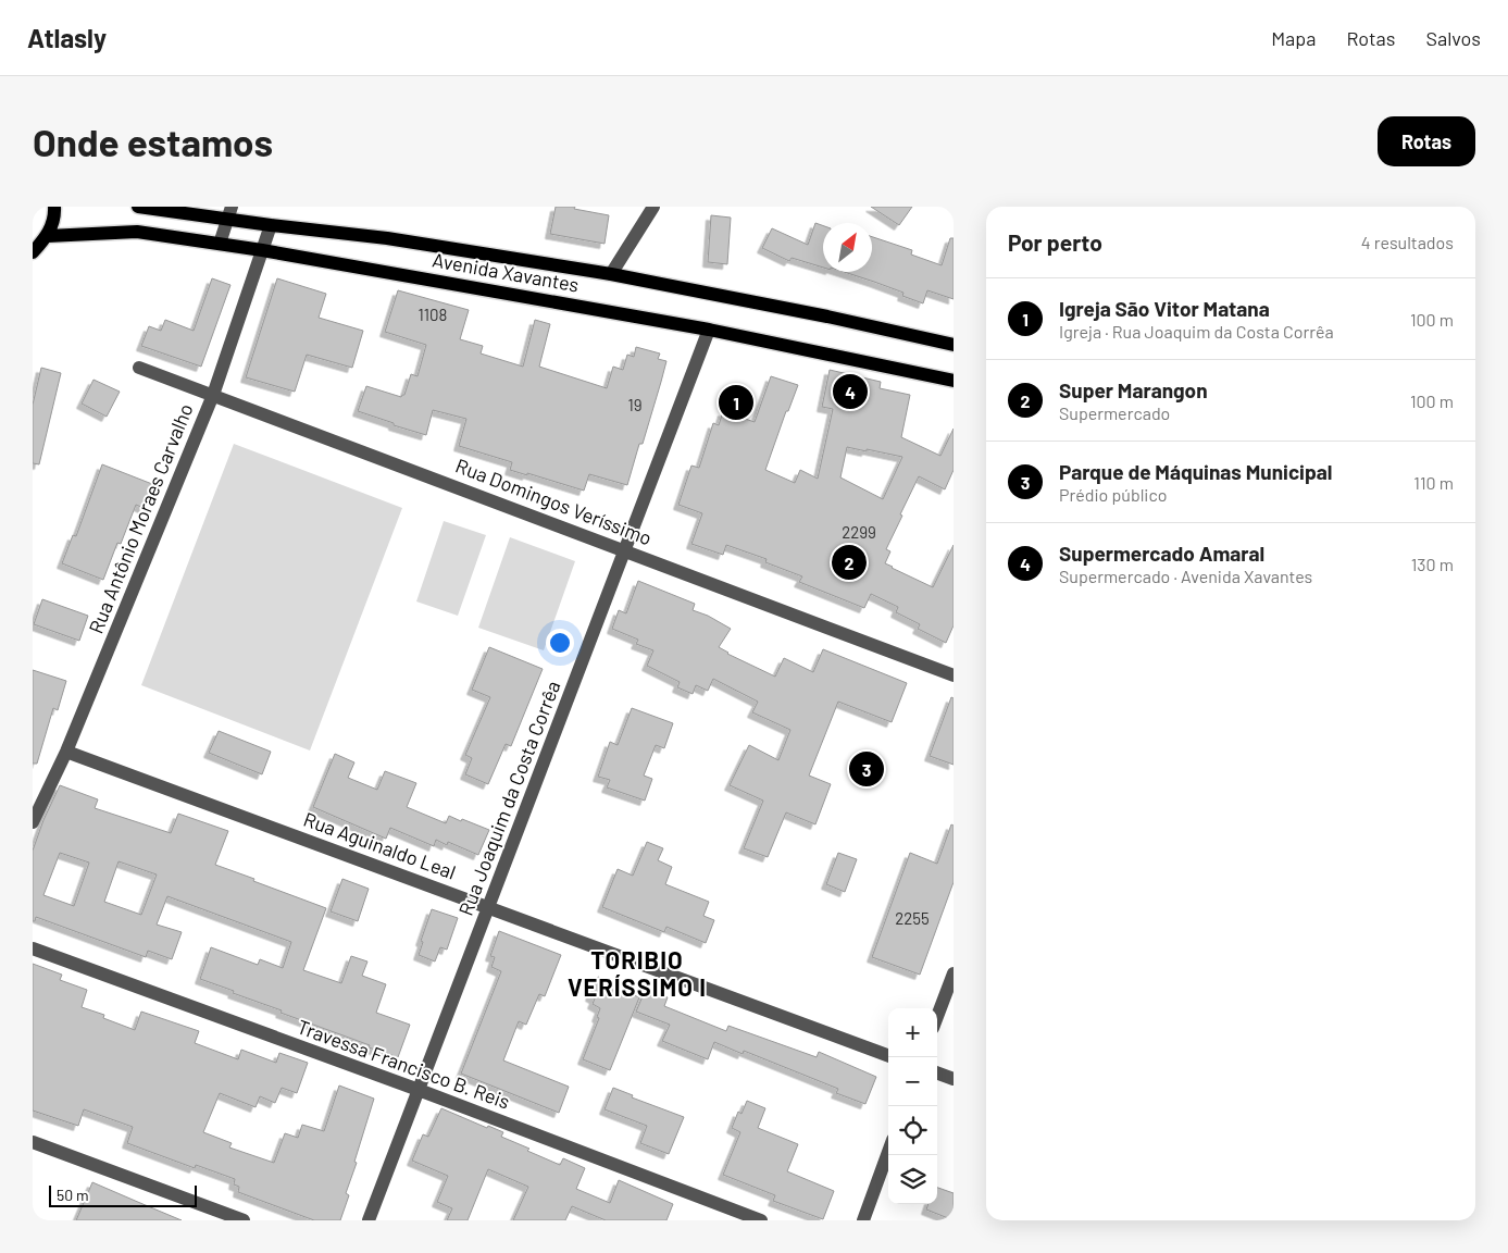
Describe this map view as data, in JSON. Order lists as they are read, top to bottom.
{
  "streets": {
    "main road": ["Avenida Xavantes"],
    "street": [
      "Rua Domingos Veríssimo",
      "Rua Antônio Moraes Carvalho",
      "Rua Joaquim da Costa Corrêa",
      "Rua Aguinaldo Leal",
      "Travessa Francisco B. Reis"
    ]
  },
  "crossings": [
    ["Avenida Xavantes", "Rua Antônio Moraes Carvalho"],
    ["Avenida Xavantes", "Rua Joaquim da Costa Corrêa"],
    ["Rua Domingos Veríssimo", "Rua Antônio Moraes Carvalho"],
    ["Rua Domingos Veríssimo", "Rua Joaquim da Costa Corrêa"],
    ["Rua Antônio Moraes Carvalho", "Rua Aguinaldo Leal"],
    ["Rua Joaquim da Costa Corrêa", "Rua Aguinaldo Leal"],
    ["Rua Joaquim da Costa Corrêa", "Travessa Francisco B. Reis"]
  ],
  "districts": ["TORIBIO VERÍSSIMO I"],
  "house_numbers": [
    "1108",
    "19",
    "2299",
    "2255"
  ],
  "scale_bar": "50 m",
  "north": "top right",
  "page": {
    "header": "Atlasly",
    "nav": ["Mapa", "Rotas", "Salvos"],
    "buttons": "Rotas",
    "title": "Onde estamos",
    "heading": ["Por perto", "4 resultados"],
    "list": [
      {
        "mark": "1",
        "name": "Igreja São Vitor Matana",
        "note": "Igreja · Rua Joaquim da Costa Corrêa",
        "value": "100 m"
      },
      {
        "mark": "2",
        "name": "Super Marangon",
        "note": "Supermercado",
        "value": "100 m"
      },
      {
        "mark": "3",
        "name": "Parque de Máquinas Municipal",
        "note": "Prédio público",
        "value": "110 m"
      },
      {
        "mark": "4",
        "name": "Supermercado Amaral",
        "note": "Supermercado · Avenida Xavantes",
        "value": "130 m"
      }
    ],
    "pins": [
      "4",
      "1",
      "2",
      "3"
    ],
    "map_buttons": ["+", "−"],
    "scale": "50 m"
  }
}
